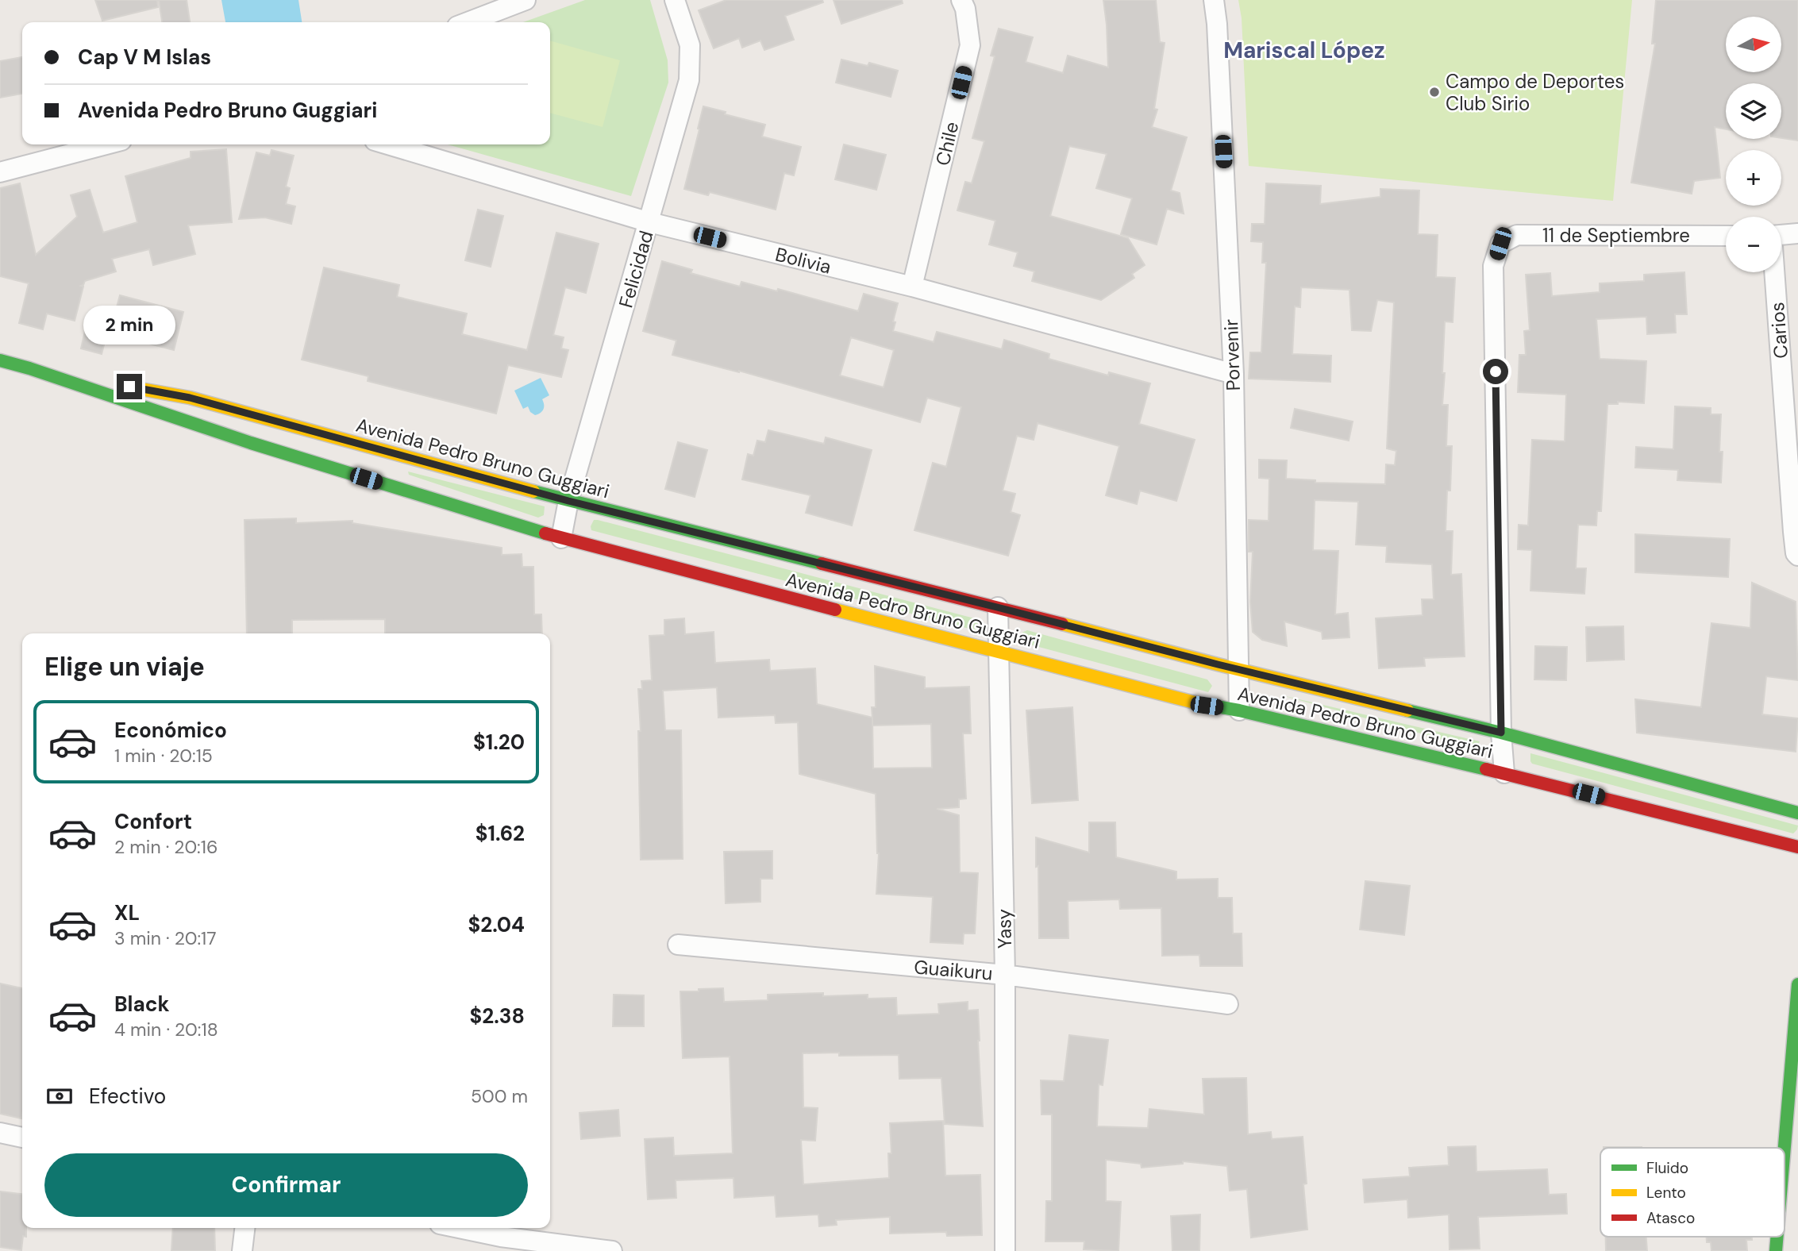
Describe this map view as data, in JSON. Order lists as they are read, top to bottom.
{
  "streets": {
    "main road": ["Avenida Pedro Bruno Guggiari"],
    "street": [
      "Chile",
      "11 de Septiembre",
      "Bolivia",
      "Felicidad",
      "Carios",
      "Porvenir",
      "Yasy",
      "Guaikuru"
    ]
  },
  "crossings": [
    ["Chile", "Bolivia"],
    ["11 de Septiembre", "Avenida Pedro Bruno Guggiari"],
    ["Bolivia", "Felicidad"],
    ["Bolivia", "Porvenir"],
    ["Felicidad", "Avenida Pedro Bruno Guggiari"],
    ["Porvenir", "Avenida Pedro Bruno Guggiari"],
    ["Avenida Pedro Bruno Guggiari", "Yasy"],
    ["Yasy", "Guaikuru"]
  ],
  "districts": ["Mariscal López"],
  "places": ["Campo de Deportes Club Sirio"],
  "legend": ["Fluido", "Lento", "Atasco"],
  "north": "right",
  "page": {
    "map_buttons": ["+", "−"],
    "banner": ["Cap V M Islas", "Avenida Pedro Bruno Guggiari"],
    "bubble": "2 min",
    "heading": "Elige un viaje",
    "list": [
      {
        "name": "Económico",
        "note": "1 min · 20:15",
        "value": "$1.20"
      },
      {
        "name": "Confort",
        "note": "2 min · 20:16",
        "value": "$1.62"
      },
      {
        "name": "XL",
        "note": "3 min · 20:17",
        "value": "$2.04"
      },
      {
        "name": "Black",
        "note": "4 min · 20:18",
        "value": "$2.38"
      }
    ],
    "pay": ["Efectivo", "500 m"],
    "buttons": "Confirmar"
  }
}
